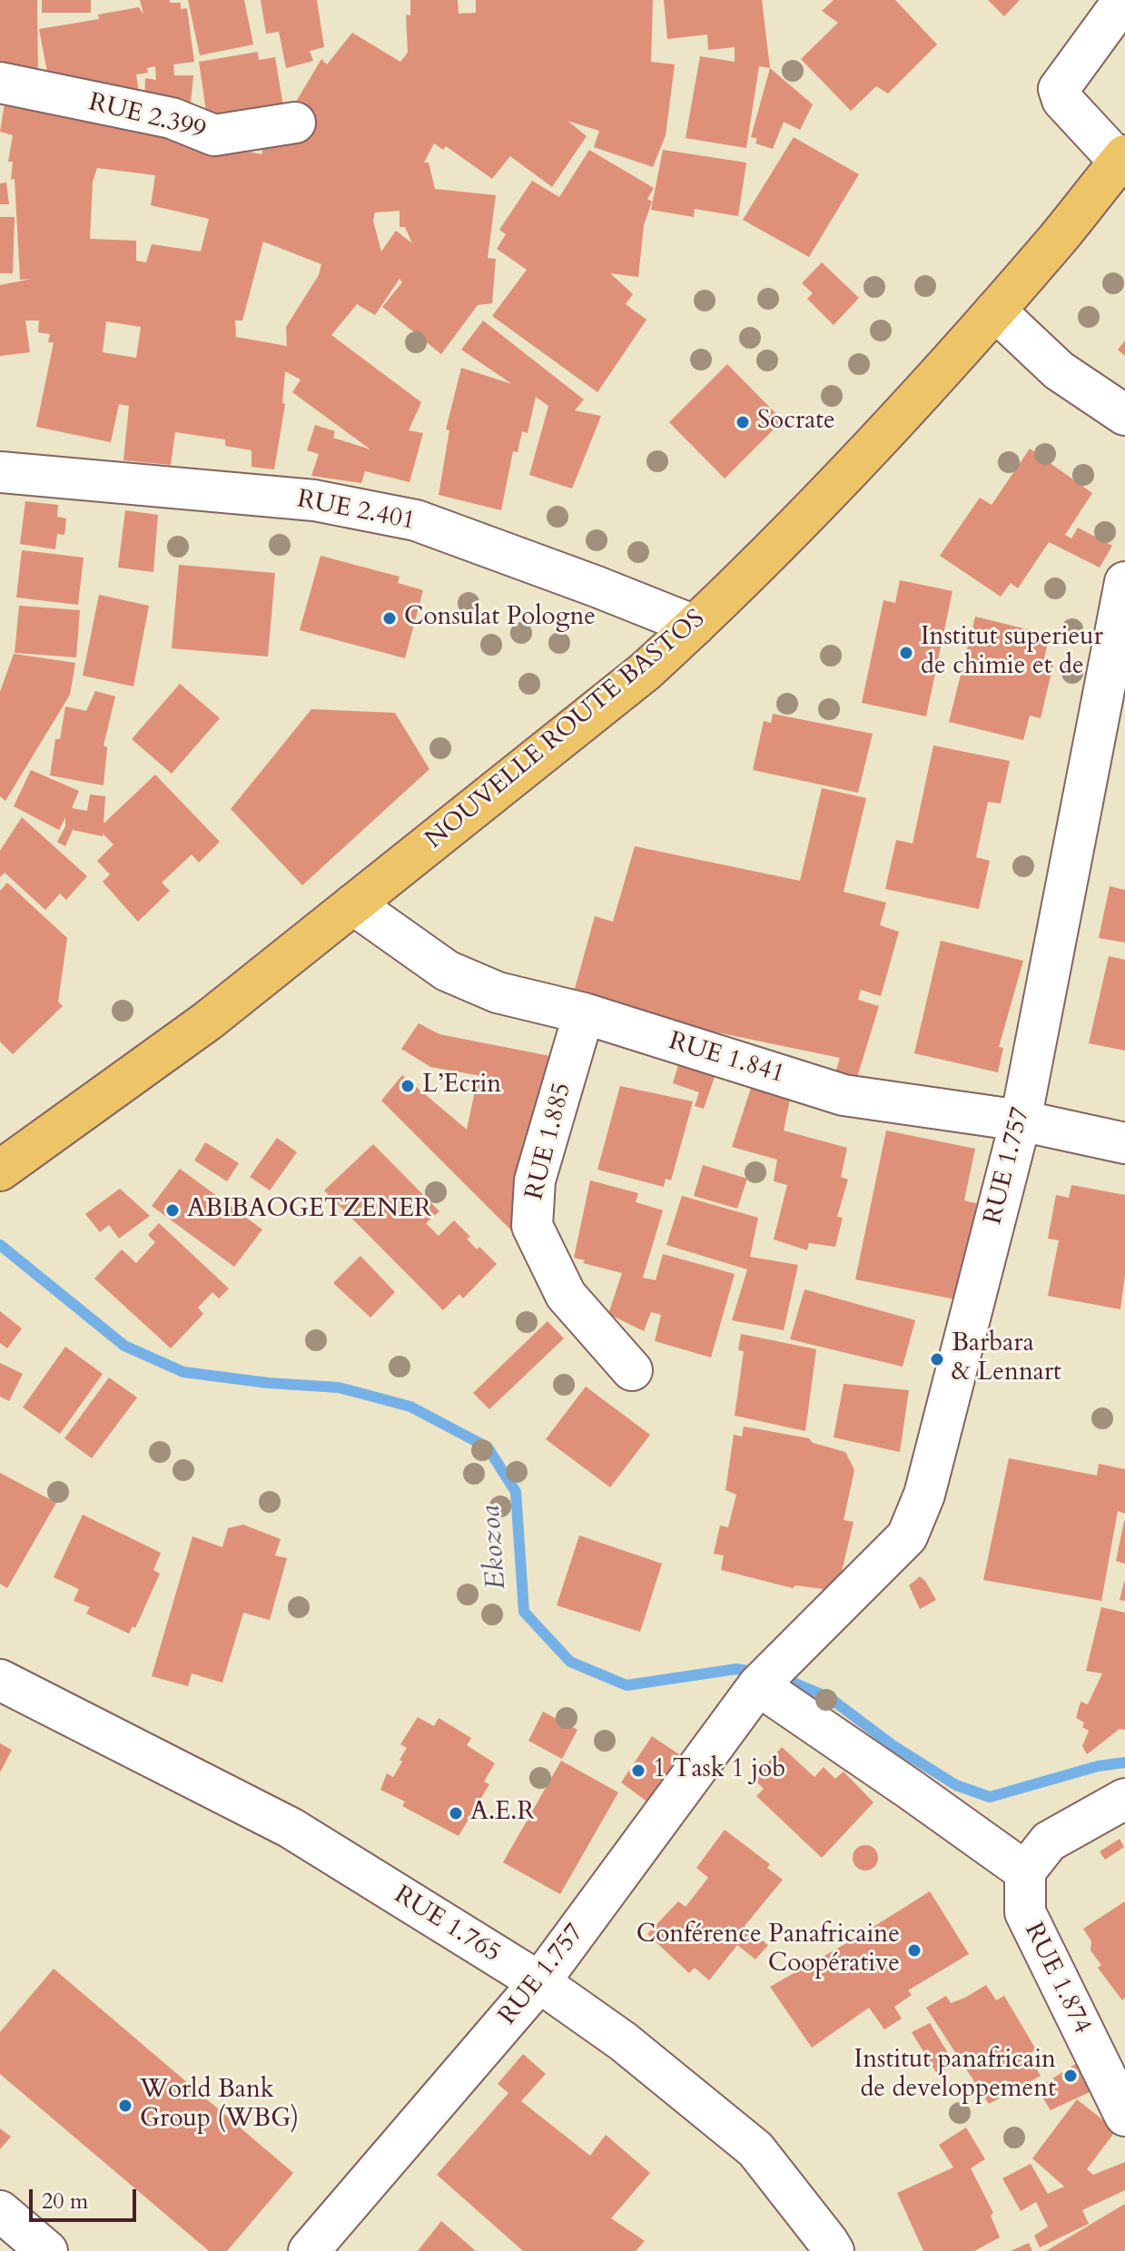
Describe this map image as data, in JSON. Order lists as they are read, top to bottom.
{
  "streets": {
    "main road": ["NOUVELLE ROUTE BASTOS"],
    "street": [
      "RUE 2.399",
      "RUE 2.401",
      "RUE 1.841",
      "RUE 1.885",
      "RUE 1.757",
      "RUE 1.765",
      "RUE 1.874"
    ]
  },
  "crossings": [
    ["RUE 2.401", "NOUVELLE ROUTE BASTOS"],
    ["NOUVELLE ROUTE BASTOS", "RUE 1.841"],
    ["RUE 1.841", "RUE 1.885"],
    ["RUE 1.841", "RUE 1.757"],
    ["RUE 1.757", "RUE 1.765"]
  ],
  "water": ["Ekozoa"],
  "places": [
    "Socrate",
    "Consulat Pologne",
    "Institut superieur de chimie et de",
    "L’Ecrin",
    "ABIBAOGETZENER",
    "Barbara & Lennart",
    "1 Task 1 job",
    "A.E.R",
    "Conférence Panafricaine Coopérative",
    "Institut panafricain de developpement",
    "World Bank Group (WBG)"
  ],
  "scale_bar": "20 m"
}
